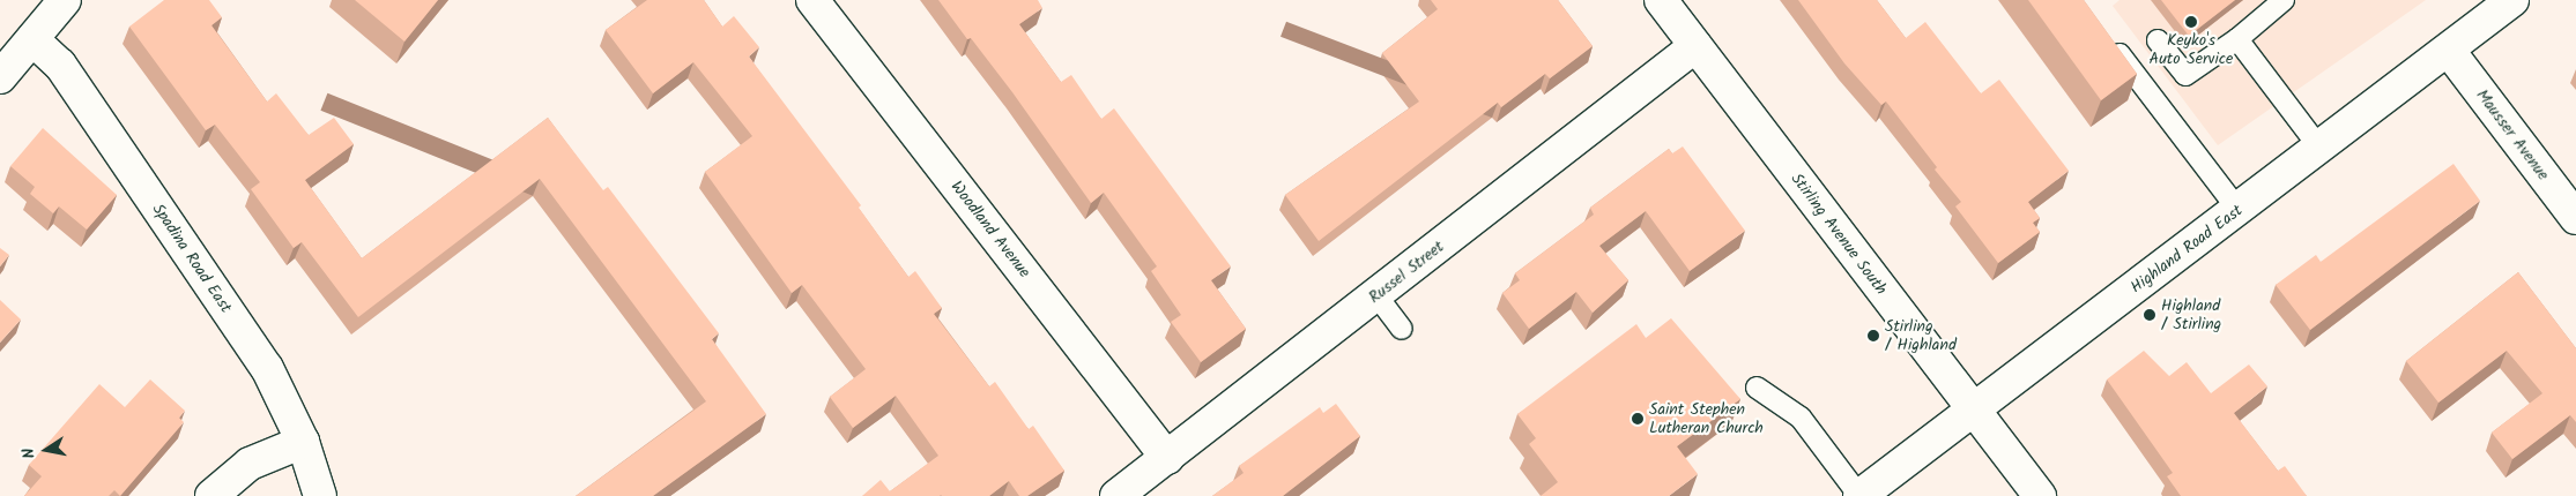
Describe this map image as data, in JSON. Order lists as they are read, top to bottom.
{
  "streets": {
    "street": [
      "Mausser Avenue",
      "Woodland Avenue",
      "Stirling Avenue South",
      "Highland Road East",
      "Spadina Road East",
      "Russel Street"
    ]
  },
  "crossings": [
    ["Mausser Avenue", "Highland Road East"],
    ["Woodland Avenue", "Russel Street"],
    ["Stirling Avenue South", "Highland Road East"],
    ["Stirling Avenue South", "Russel Street"]
  ],
  "places": [
    "Keyko's Auto Service",
    "Highland / Stirling",
    "Stirling / Highland",
    "Saint Stephen Lutheran Church"
  ],
  "north": "left"
}
